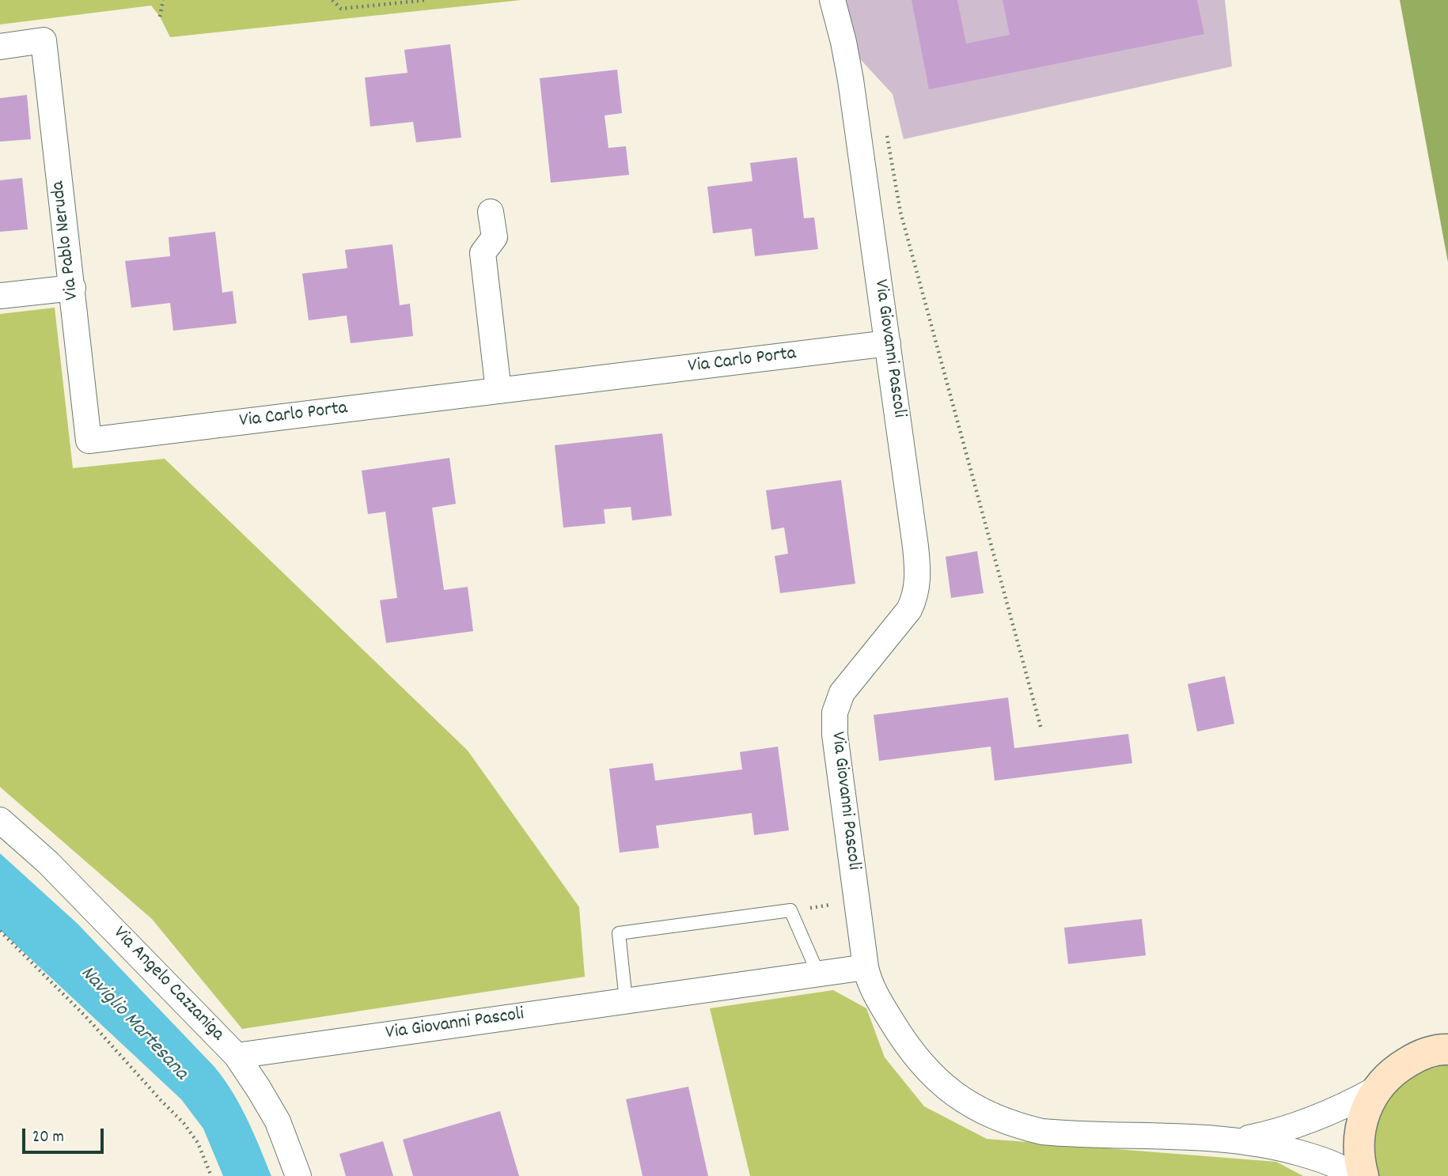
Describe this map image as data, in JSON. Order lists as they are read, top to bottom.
{
  "streets": {
    "street": [
      "Via Pablo Neruda",
      "Via Giovanni Pascoli",
      "Via Carlo Porta",
      "Via Angelo Cazzaniga"
    ]
  },
  "crossings": [
    ["Via Pablo Neruda", "Via Carlo Porta"],
    ["Via Giovanni Pascoli", "Via Carlo Porta"],
    ["Via Giovanni Pascoli", "Via Angelo Cazzaniga"]
  ],
  "water": ["Naviglio Martesana"],
  "scale_bar": "20 m"
}
